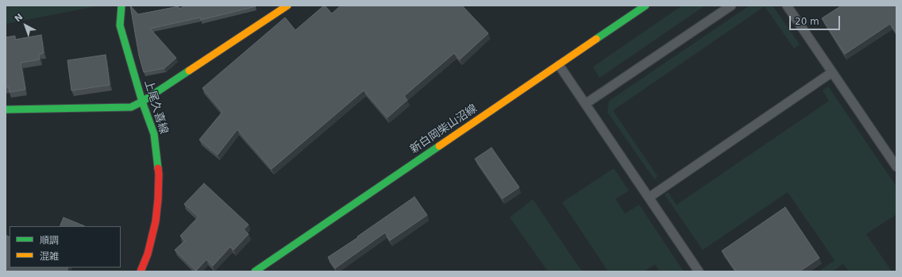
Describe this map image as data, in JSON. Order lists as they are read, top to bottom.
{
  "streets": {
    "street": ["上尾久喜線", "新白岡柴山沼線"]
  },
  "legend": ["順調", "混雑"],
  "scale_bar": "20 m",
  "north": "top left"
}
